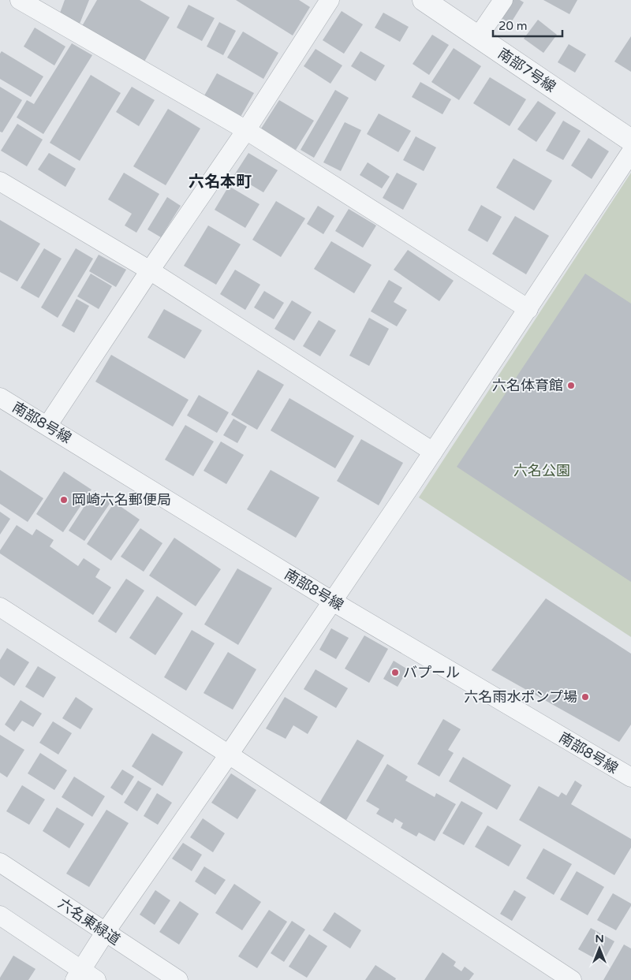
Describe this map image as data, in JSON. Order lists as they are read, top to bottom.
{
  "streets": {
    "street": ["南部7号線", "南部8号線", "六名東緑道"]
  },
  "districts": ["六名本町"],
  "parks": ["六名公園"],
  "places": [
    "六名体育館",
    "岡崎六名郵便局",
    "バプール",
    "六名雨水ポンプ場"
  ],
  "scale_bar": "20 m",
  "north": "top"
}
